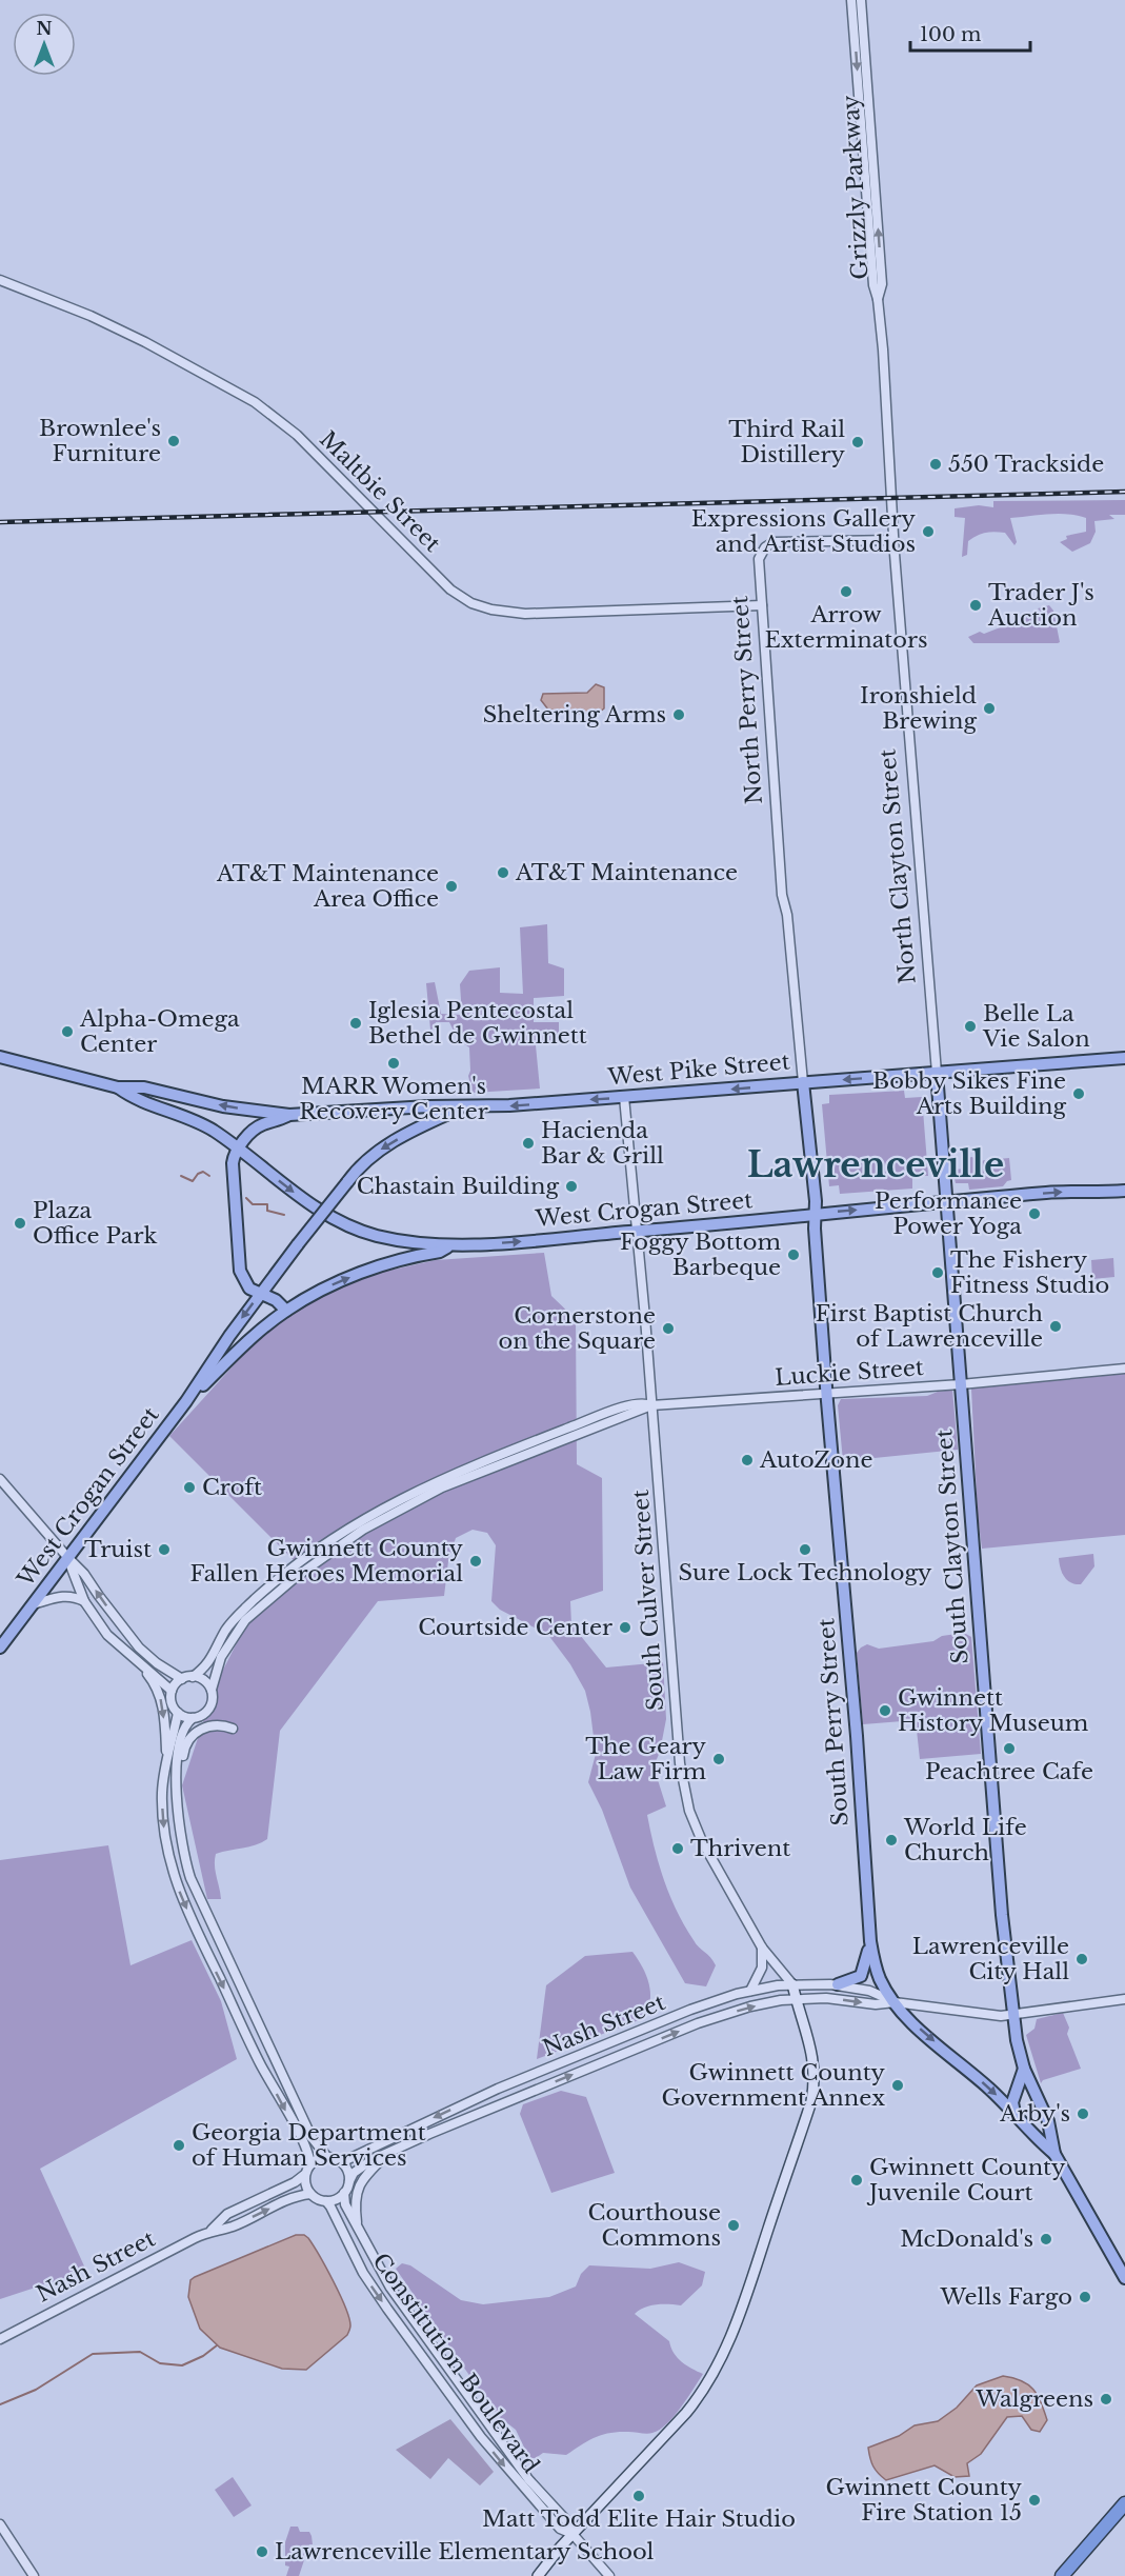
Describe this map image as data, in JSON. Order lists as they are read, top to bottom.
{
  "streets": {
    "main road": [
      "North Clayton Street",
      "West Pike Street",
      "West Crogan Street",
      "South Clayton Street",
      "South Perry Street"
    ],
    "street": [
      "Grizzly Parkway",
      "Maltbie Street",
      "North Perry Street",
      "Luckie Street",
      "South Culver Street",
      "Nash Street",
      "Constitution Boulevard"
    ]
  },
  "crossings": [
    ["Grizzly Parkway", "North Clayton Street"],
    ["Maltbie Street", "North Perry Street"],
    ["North Perry Street", "North Clayton Street"],
    ["North Perry Street", "West Pike Street"],
    ["North Clayton Street", "West Pike Street"],
    ["North Clayton Street", "West Crogan Street"],
    ["North Clayton Street", "South Clayton Street"],
    ["West Pike Street", "West Crogan Street"],
    ["West Pike Street", "South Culver Street"],
    ["West Crogan Street", "South Clayton Street"],
    ["West Crogan Street", "South Culver Street"],
    ["West Crogan Street", "South Perry Street"],
    ["Luckie Street", "South Clayton Street"],
    ["Luckie Street", "South Culver Street"],
    ["Luckie Street", "South Perry Street"],
    ["South Clayton Street", "South Perry Street"],
    ["South Clayton Street", "Nash Street"],
    ["South Culver Street", "Nash Street"],
    ["South Perry Street", "Nash Street"],
    ["Nash Street", "Constitution Boulevard"]
  ],
  "one_way": ["West Pike Street"],
  "districts": ["Lawrenceville"],
  "places": [
    "Brownlee's Furniture",
    "Third Rail Distillery",
    "550 Trackside",
    "Expressions Gallery and Artist Studios",
    "Arrow Exterminators",
    "Trader J's Auction",
    "Ironshield Brewing",
    "Sheltering Arms",
    "AT&T Maintenance",
    "AT&T Maintenance Area Office",
    "Iglesia Pentecostal Bethel de Gwinnett",
    "Belle La Vie Salon",
    "Alpha-Omega Center",
    "MARR Women's Recovery Center",
    "Bobby Sikes Fine Arts Building",
    "Hacienda Bar & Grill",
    "Chastain Building",
    "Performance Power Yoga",
    "Plaza Office Park",
    "Foggy Bottom Barbeque",
    "The Fishery Fitness Studio",
    "First Baptist Church of Lawrenceville",
    "Cornerstone on the Square",
    "AutoZone",
    "Croft",
    "Truist",
    "Sure Lock Technology",
    "Gwinnett County Fallen Heroes Memorial",
    "Courtside Center",
    "Gwinnett History Museum",
    "Peachtree Cafe",
    "The Geary Law Firm",
    "World Life Church",
    "Thrivent",
    "Lawrenceville City Hall",
    "Gwinnett County Government Annex",
    "Arby's",
    "Georgia Department of Human Services",
    "Gwinnett County Juvenile Court",
    "Courthouse Commons",
    "McDonald's",
    "Wells Fargo",
    "Walgreens",
    "Matt Todd Elite Hair Studio",
    "Gwinnett County Fire Station 15",
    "Lawrenceville Elementary School"
  ],
  "scale_bar": "100 m",
  "north": "top"
}
